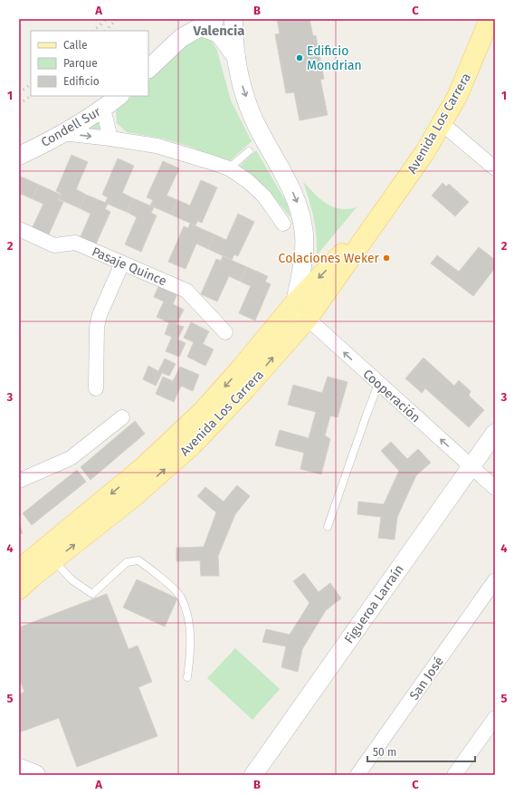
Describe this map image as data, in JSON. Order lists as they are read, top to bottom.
{
  "streets": {
    "main road": ["Avenida Los Carrera"],
    "street": [
      "Condell Sur",
      "Pasaje Quince",
      "Cooperación",
      "Figueroa Larraín",
      "San José"
    ]
  },
  "crossings": [
    ["Avenida Los Carrera", "Cooperación"],
    ["Cooperación", "Figueroa Larraín"]
  ],
  "one_way": ["Cooperación"],
  "districts": ["Valencia"],
  "places": ["Edificio Mondrian", "Colaciones Weker"],
  "legend": ["Calle", "Parque", "Edificio"],
  "scale_bar": "50 m",
  "grid": {
    "columns": ["A", "B", "C"],
    "rows": [
      "1",
      "2",
      "3",
      "4",
      "5"
    ]
  }
}
